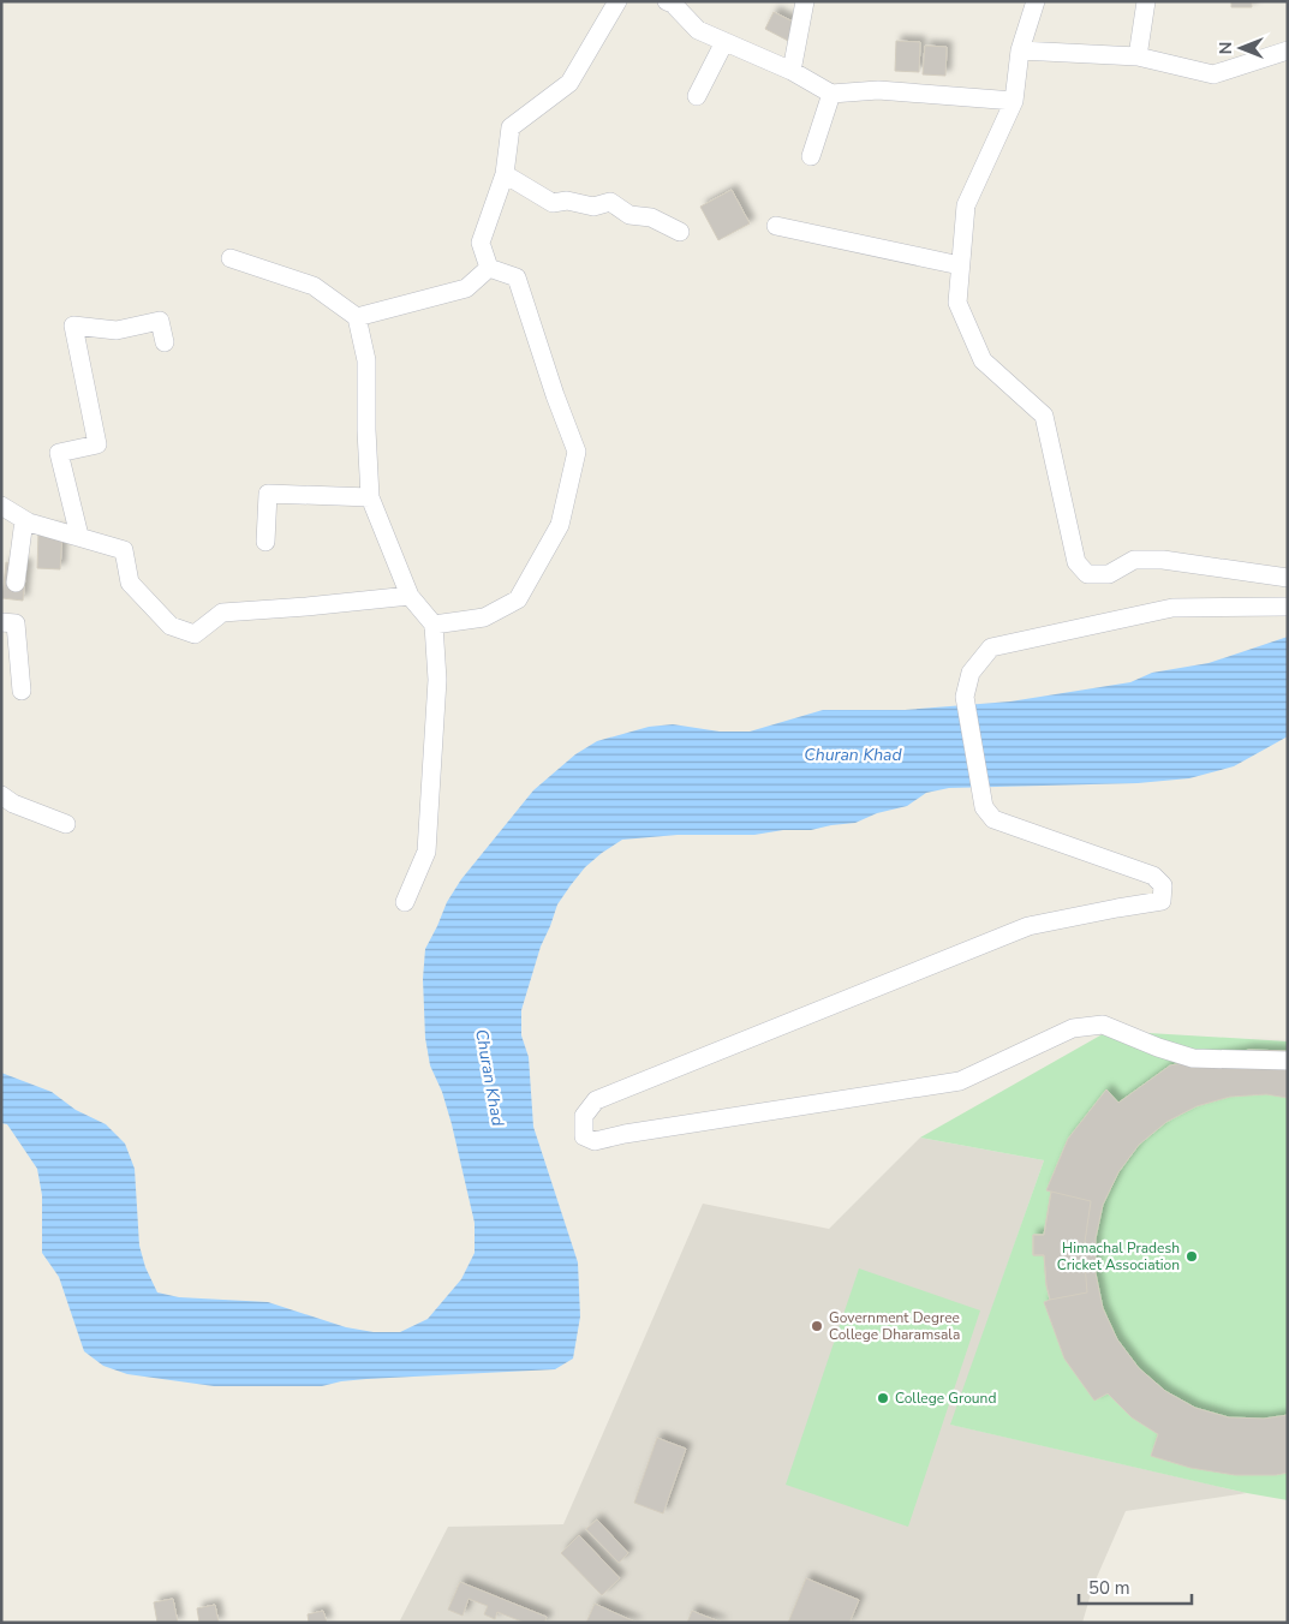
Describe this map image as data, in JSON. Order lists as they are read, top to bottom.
{
  "water": ["Churan Khad"],
  "places": ["Himachal Pradesh Cricket Association", "Government Degree College Dharamsala", "College Ground"],
  "scale_bar": "50 m",
  "north": "left"
}
